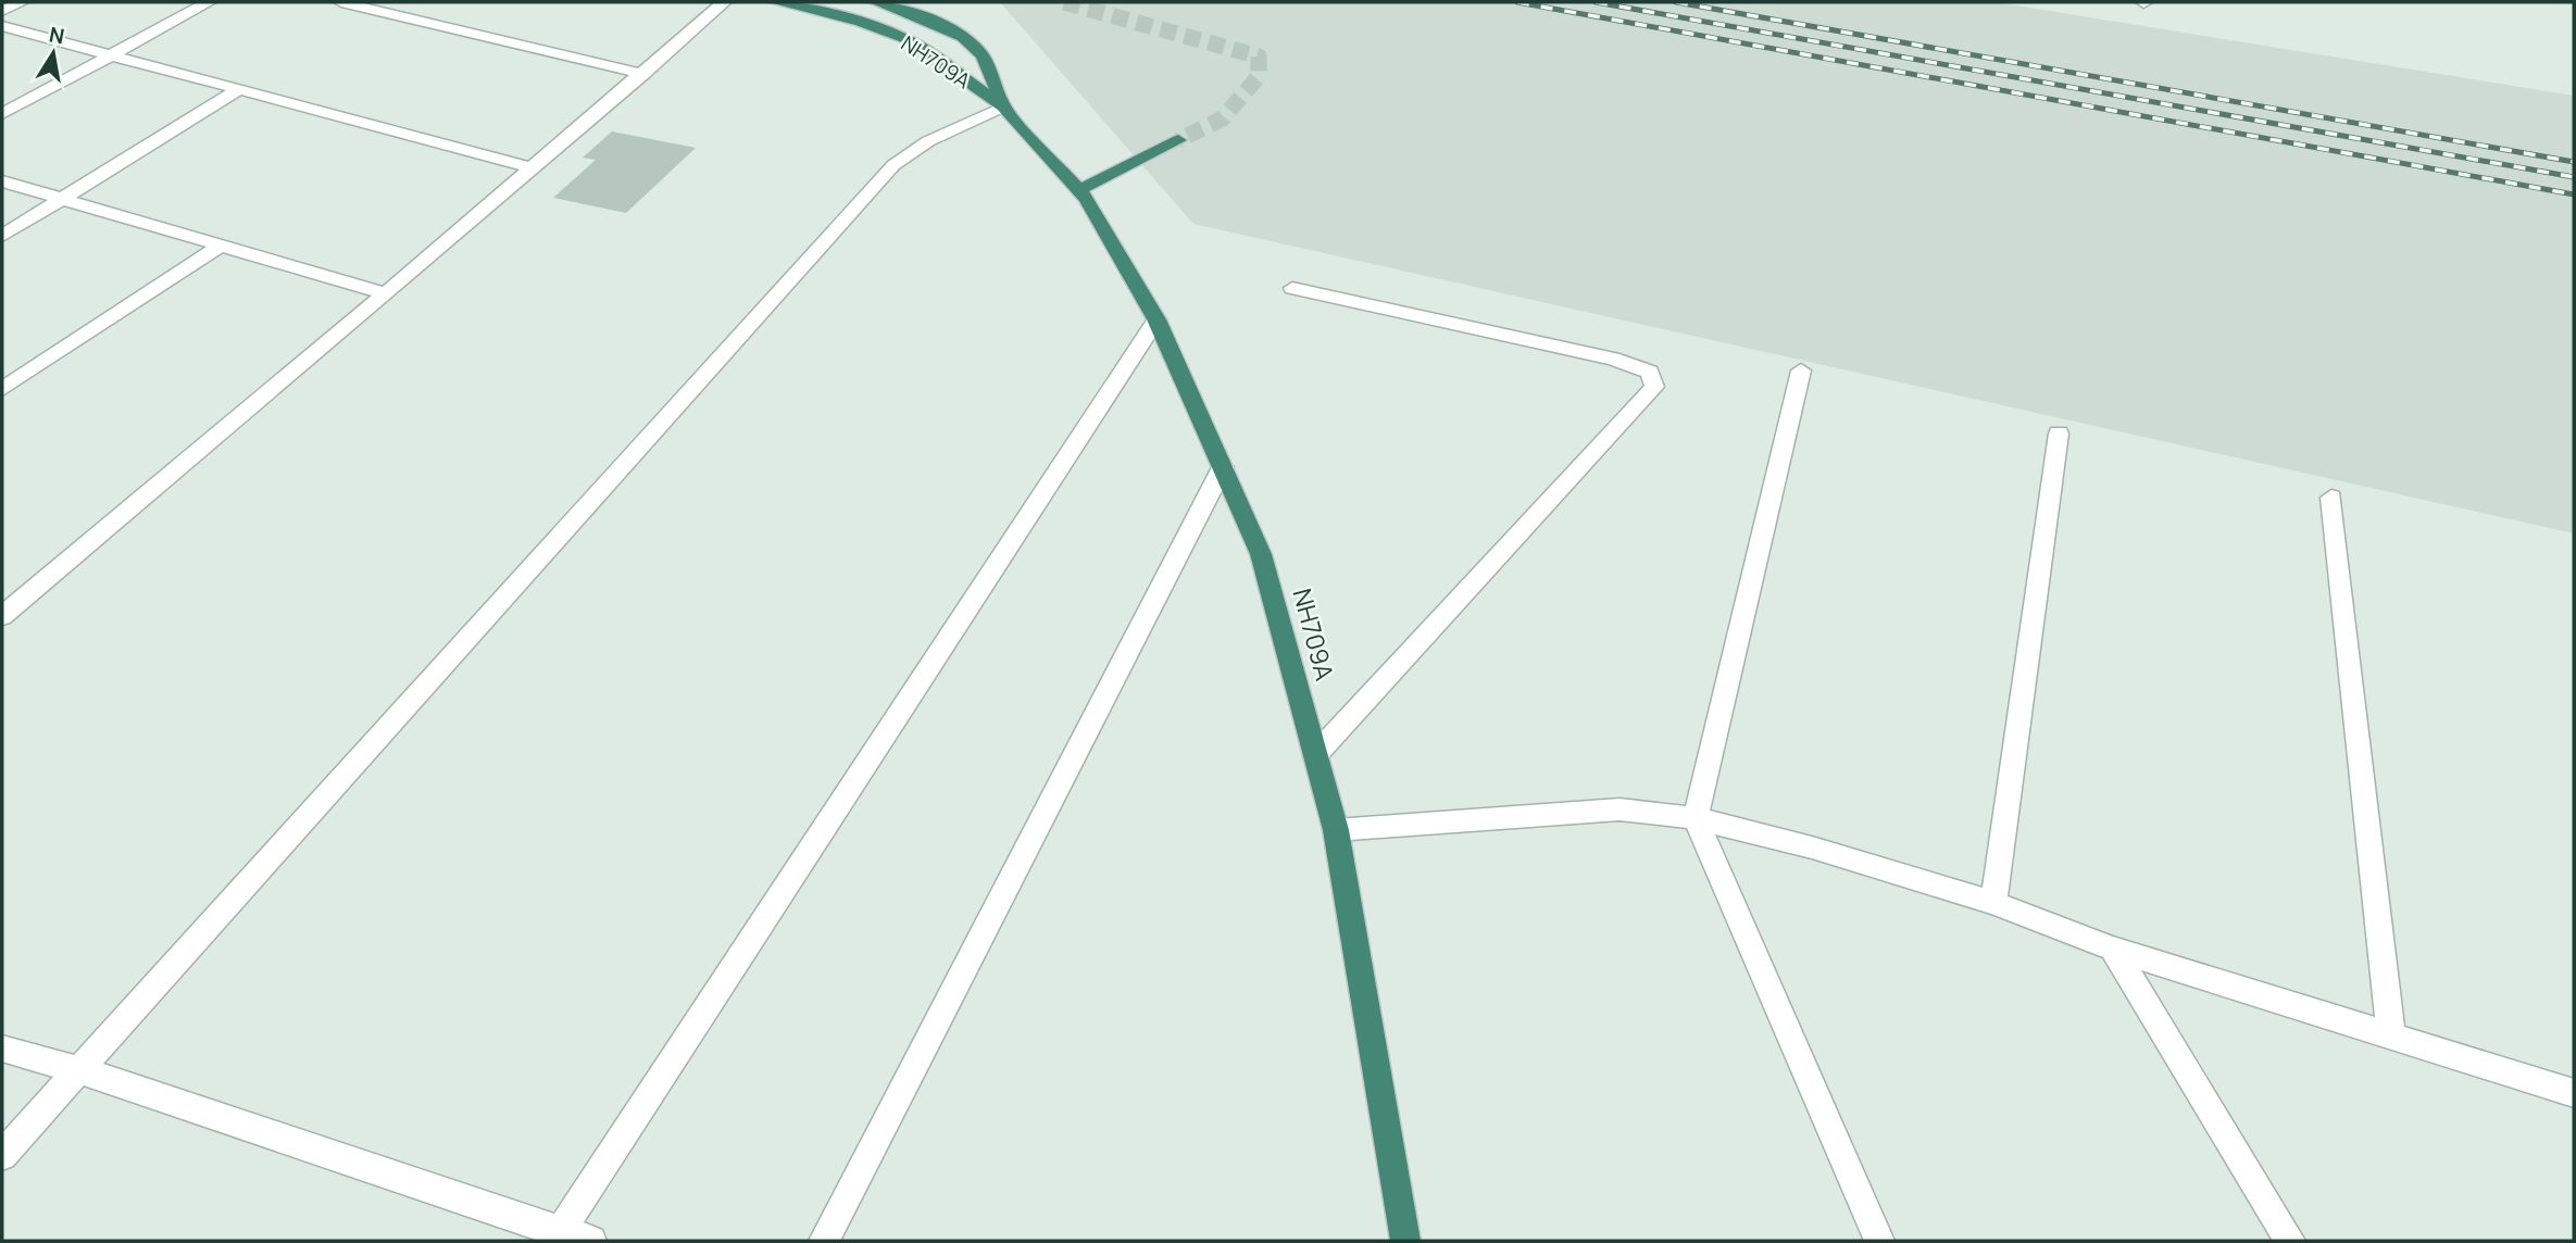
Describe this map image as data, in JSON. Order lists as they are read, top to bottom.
{
  "streets": {
    "highway": ["NH709A"]
  },
  "north": "top"
}
